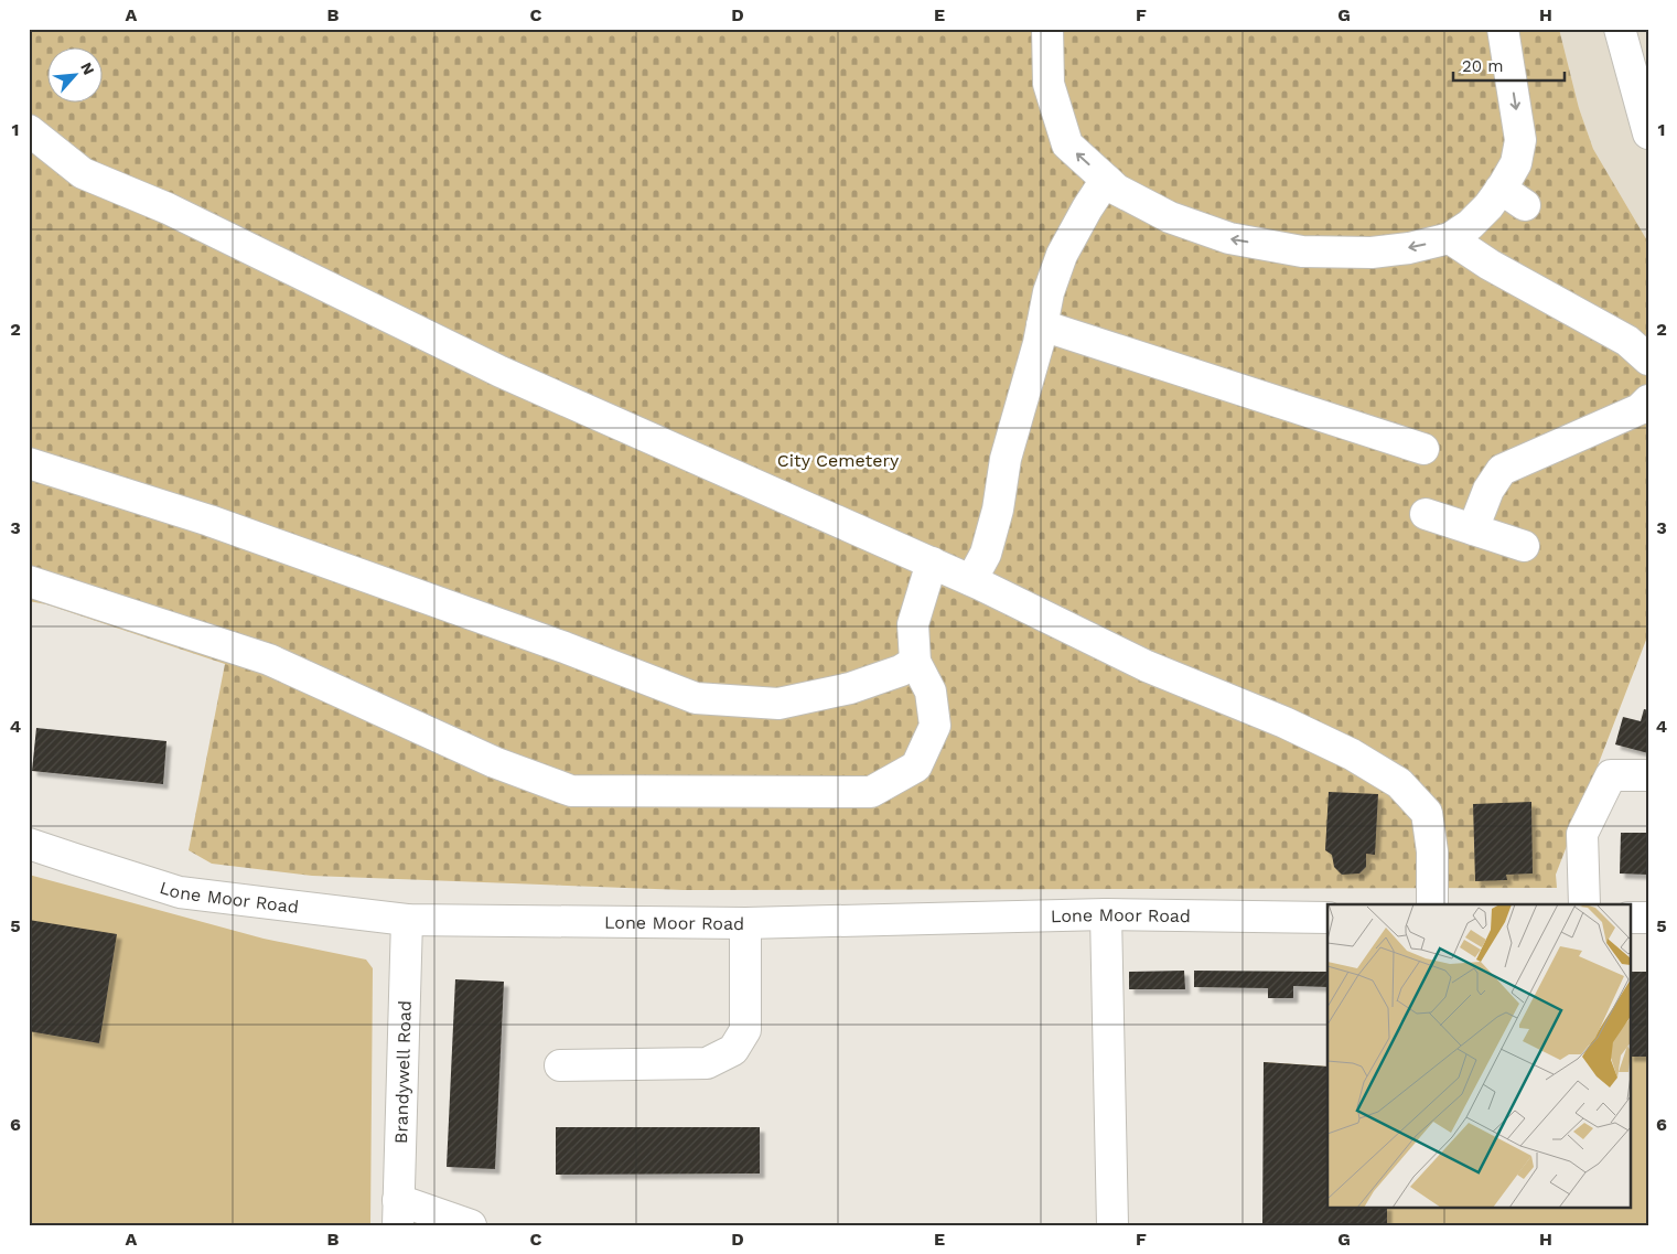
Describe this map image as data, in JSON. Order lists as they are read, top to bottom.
{
  "streets": {
    "main road": ["Lone Moor Road", "Brandywell Road"]
  },
  "crossings": [
    ["Lone Moor Road", "Brandywell Road"]
  ],
  "parks": ["City Cemetery"],
  "scale_bar": "20 m",
  "north": "top right",
  "grid": {
    "columns": [
      "A",
      "B",
      "C",
      "D",
      "E",
      "F",
      "G",
      "H"
    ],
    "rows": [
      "1",
      "2",
      "3",
      "4",
      "5",
      "6"
    ]
  }
}
